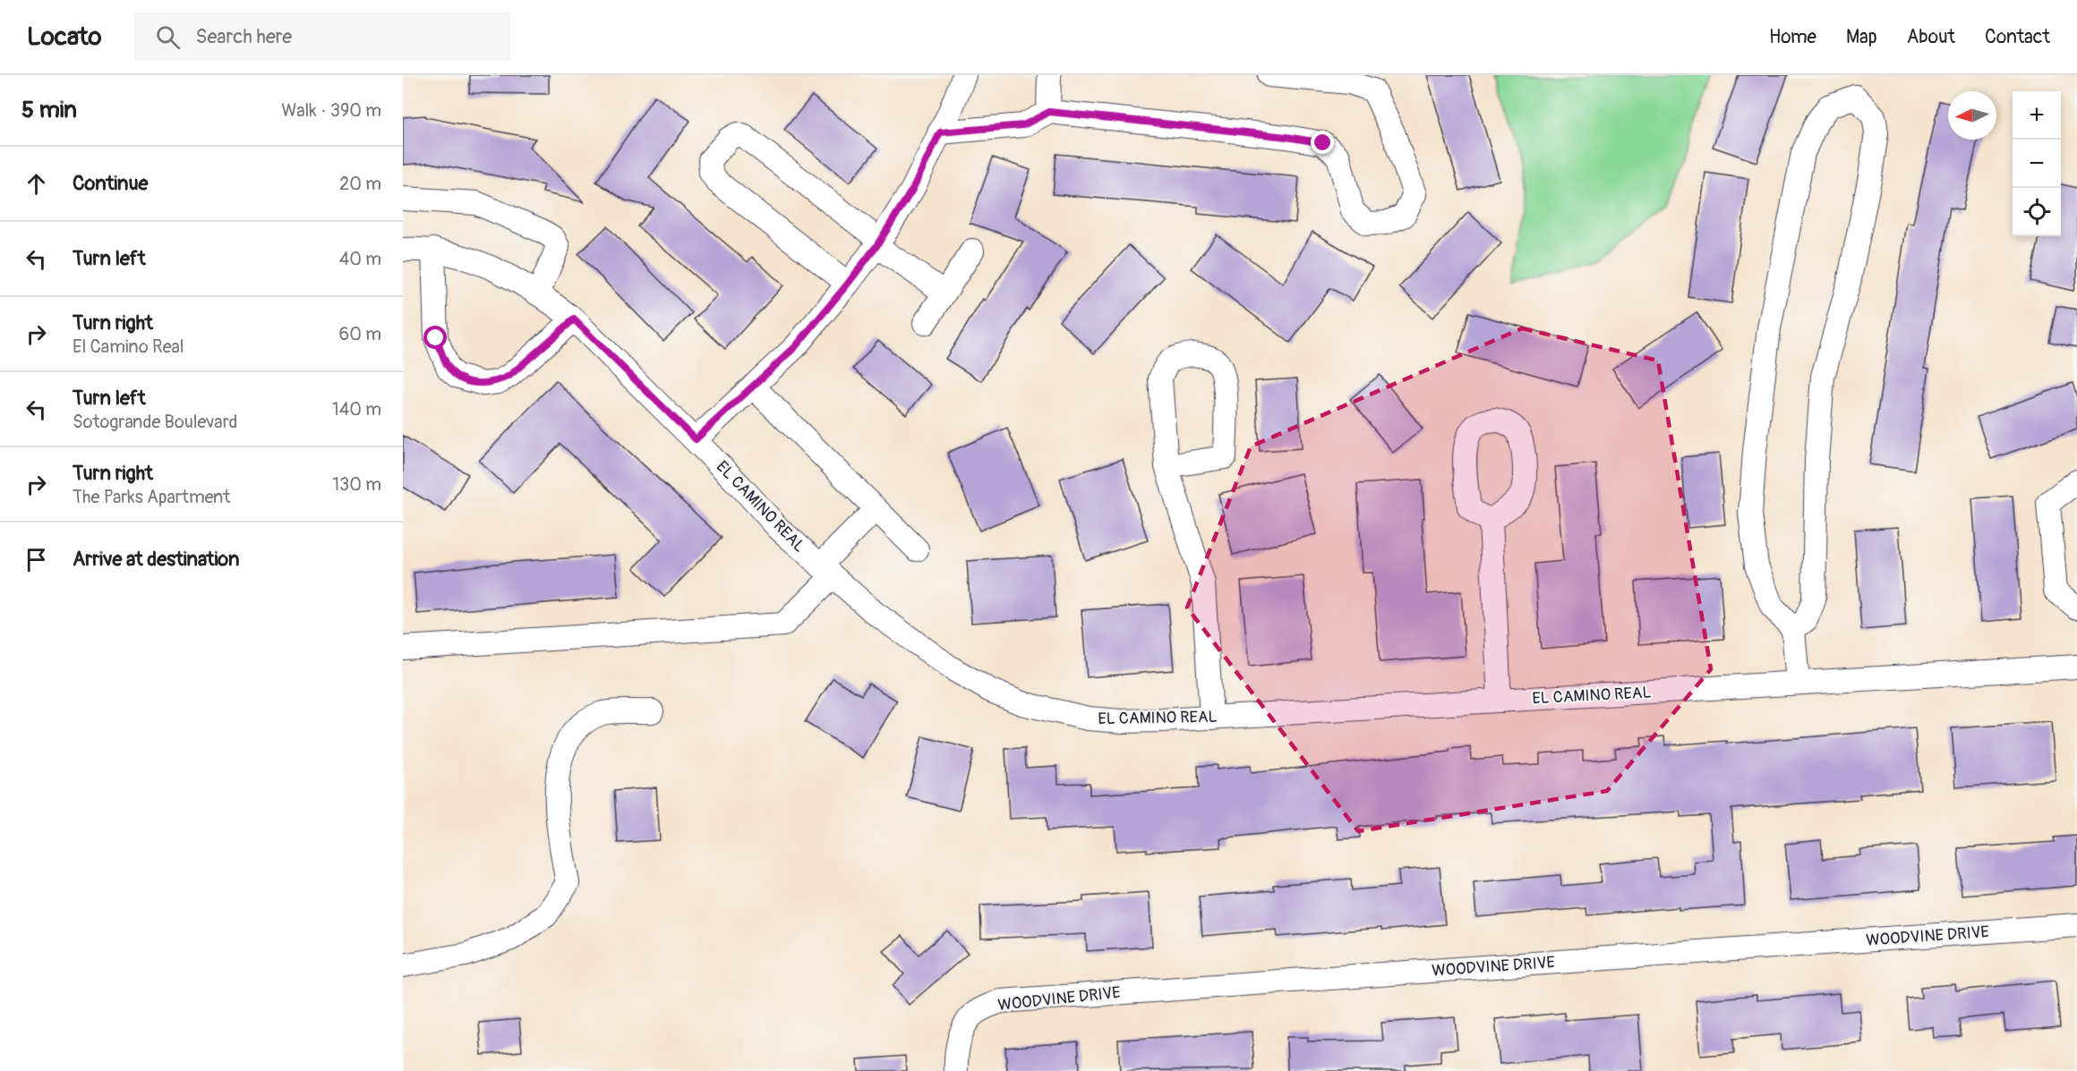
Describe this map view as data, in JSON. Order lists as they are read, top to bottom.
{
  "streets": {
    "street": ["EL CAMINO REAL", "WOODVINE DRIVE"]
  },
  "north": "left",
  "page": {
    "header": "Locato",
    "search": "Search here",
    "nav": [
      "Home",
      "Map",
      "About",
      "Contact"
    ],
    "heading": ["5 min", "Walk · 390 m"],
    "map_buttons": ["+", "−"],
    "list": [
      ["Continue", "20 m"],
      ["Turn left", "40 m"],
      ["Turn right", "El Camino Real", "60 m"],
      ["Turn left", "Sotogrande Boulevard", "140 m"],
      ["Turn right", "The Parks Apartment", "130 m"],
      "Arrive at destination"
    ]
  }
}
